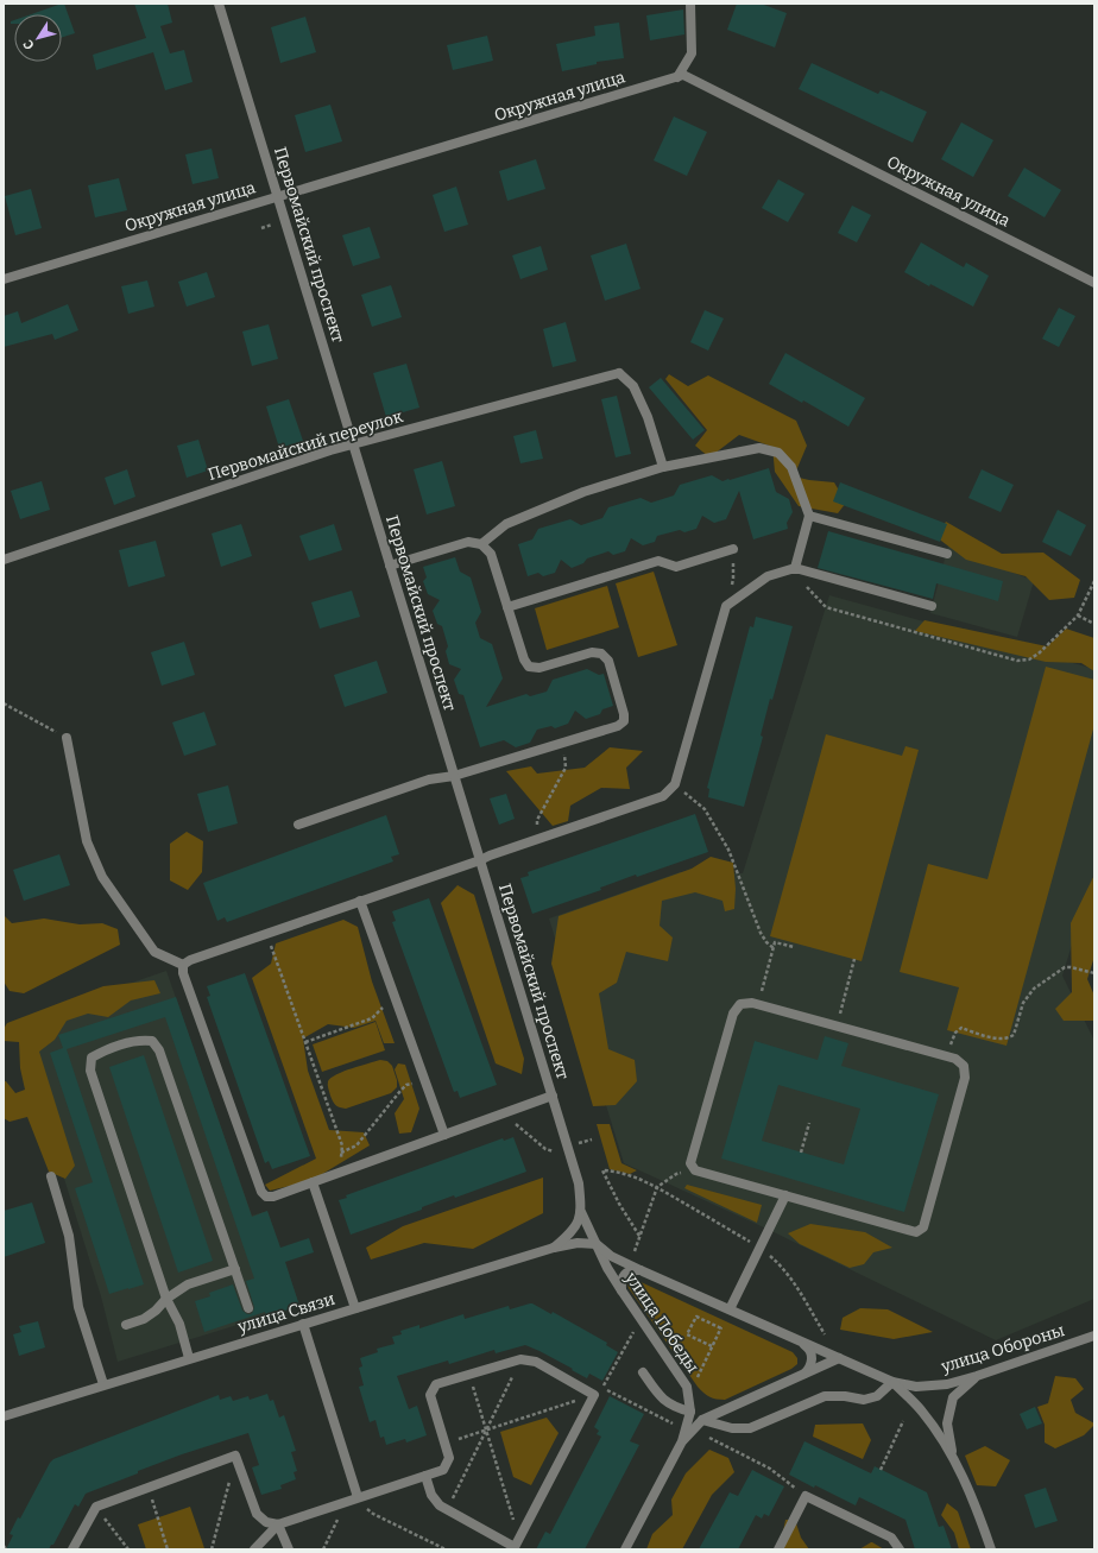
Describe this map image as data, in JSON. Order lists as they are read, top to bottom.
{
  "streets": {
    "street": [
      "Окружная улица",
      "Первомайский проспект",
      "Первомайский переулок",
      "улица Связи",
      "улица Победы",
      "улица Обороны"
    ]
  },
  "crossings": [
    ["Окружная улица", "Первомайский проспект"],
    ["Первомайский проспект", "Первомайский переулок"],
    ["Первомайский проспект", "улица Связи"],
    ["Первомайский проспект", "улица Победы"],
    ["улица Победы", "улица Обороны"]
  ],
  "north": "bottom left"
}
